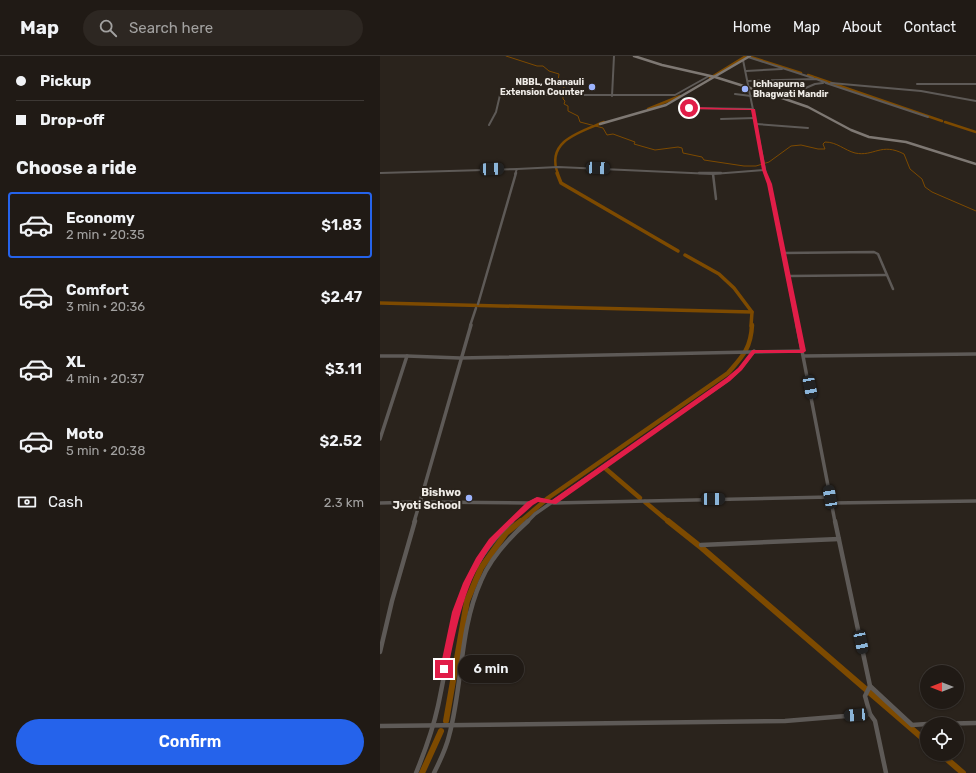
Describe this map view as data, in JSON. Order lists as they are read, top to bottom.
{
  "places": ["NBBL, Chanauli Extension Counter", "Ichhapurna Bhagwati Mandir", "Bishwo Jyoti School"],
  "north": "left",
  "page": {
    "header": "Map",
    "search": "Search here",
    "nav": [
      "Home",
      "Map",
      "About",
      "Contact"
    ],
    "banner": ["Pickup", "Drop-off"],
    "heading": "Choose a ride",
    "list": [
      {
        "name": "Economy",
        "note": "2 min · 20:35",
        "value": "$1.83"
      },
      {
        "name": "Comfort",
        "note": "3 min · 20:36",
        "value": "$2.47"
      },
      {
        "name": "XL",
        "note": "4 min · 20:37",
        "value": "$3.11"
      },
      {
        "name": "Moto",
        "note": "5 min · 20:38",
        "value": "$2.52"
      }
    ],
    "pay": ["Cash", "2.3 km"],
    "bubble": "6 min",
    "buttons": "Confirm"
  }
}
